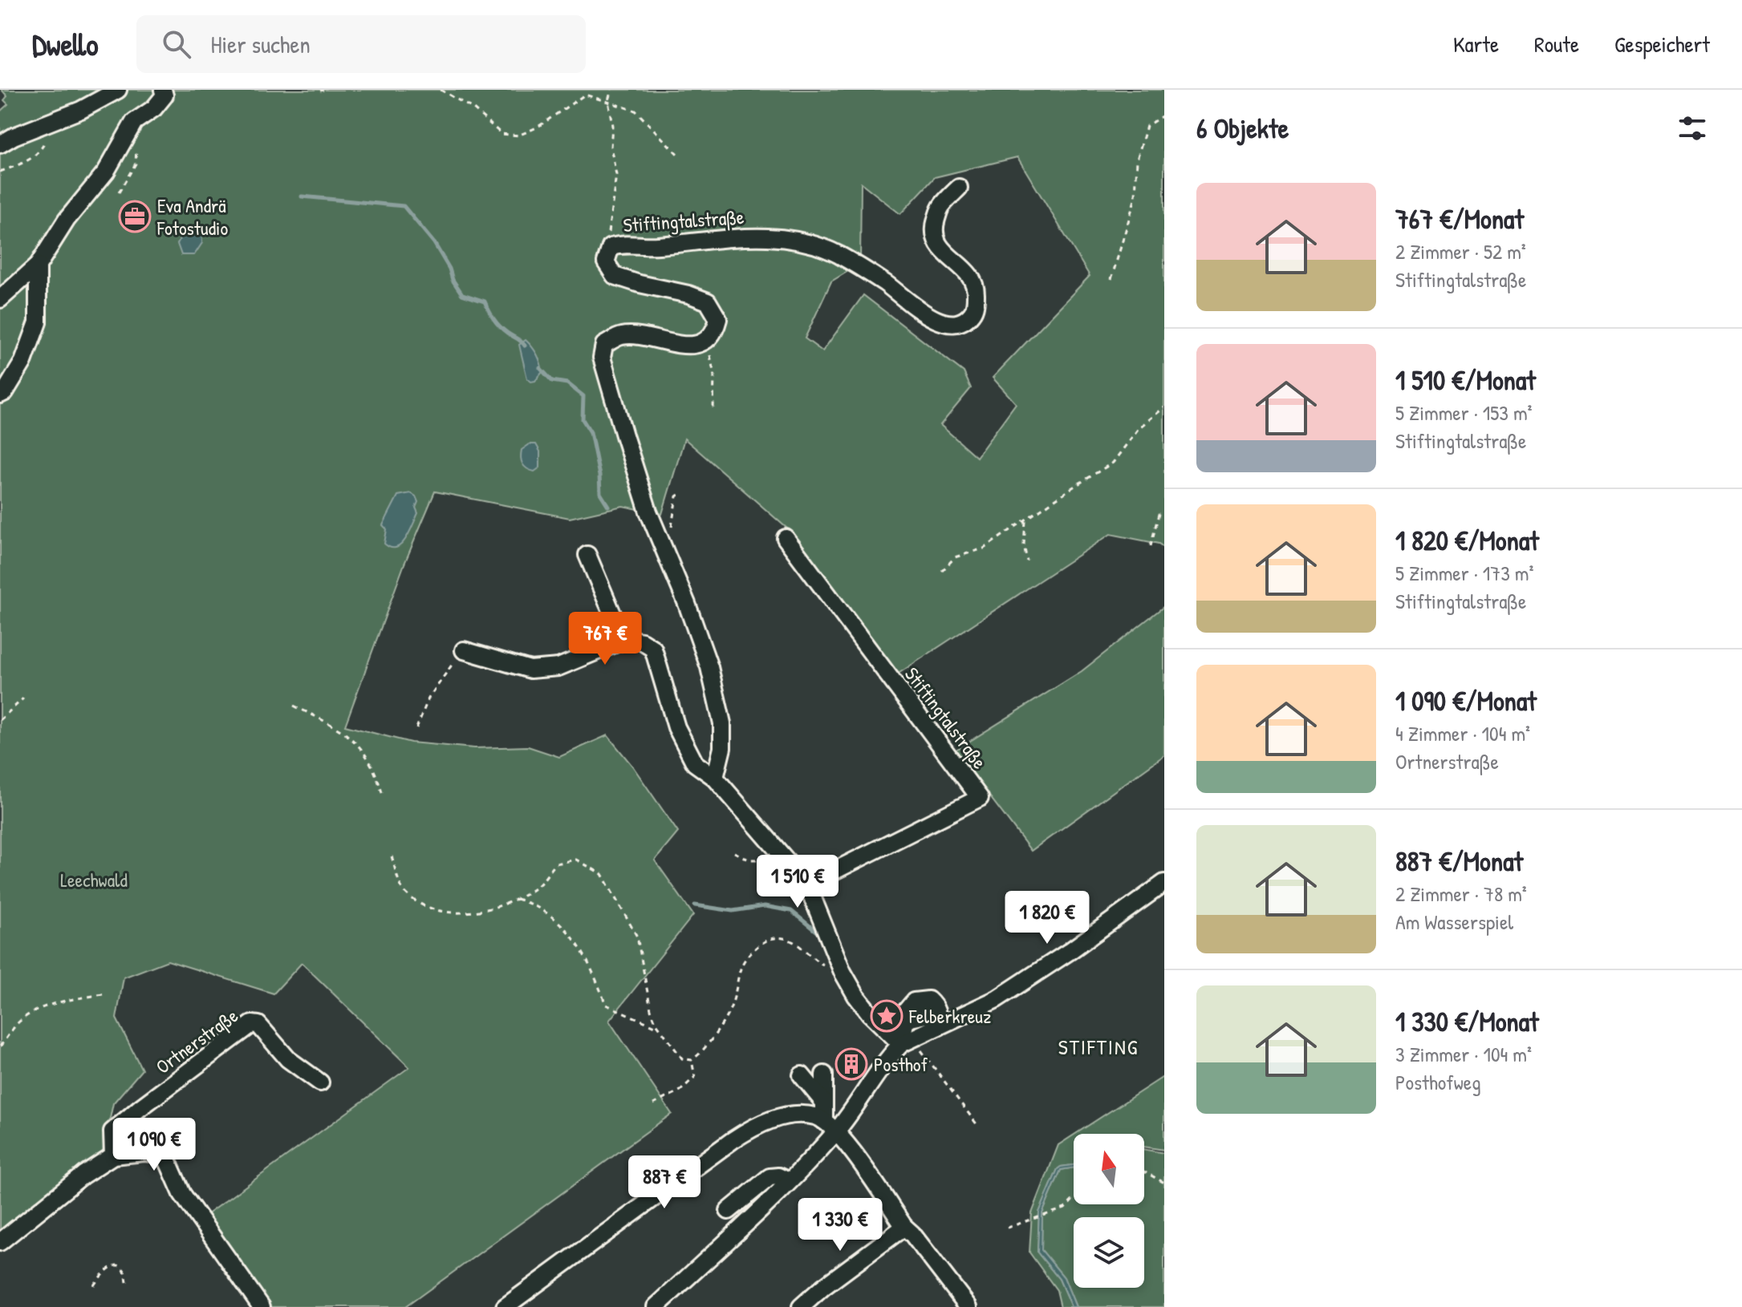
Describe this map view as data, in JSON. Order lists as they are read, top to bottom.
{
  "streets": {
    "street": ["Stiftingtalstraße", "Ortnerstraße"]
  },
  "districts": ["STIFTING"],
  "parks": ["Leechwald"],
  "places": {
    "office": ["Eva Andrä Fotostudio"],
    "place": ["Felberkreuz"],
    "building": ["Posthof"]
  },
  "north": "top",
  "page": {
    "header": "Dwello",
    "search": "Hier suchen",
    "nav": ["Karte", "Route", "Gespeichert"],
    "heading": "6 Objekte",
    "list": [
      {
        "name": "767 €/Monat",
        "note": "2 Zimmer · 52 m² · Stiftingtalstraße"
      },
      {
        "name": "1 510 €/Monat",
        "note": "5 Zimmer · 153 m² · Stiftingtalstraße"
      },
      {
        "name": "1 820 €/Monat",
        "note": "5 Zimmer · 173 m² · Stiftingtalstraße"
      },
      {
        "name": "1 090 €/Monat",
        "note": "4 Zimmer · 104 m² · Ortnerstraße"
      },
      {
        "name": "887 €/Monat",
        "note": "2 Zimmer · 78 m² · Am Wasserspiel"
      },
      {
        "name": "1 330 €/Monat",
        "note": "3 Zimmer · 104 m² · Posthofweg"
      }
    ],
    "price": [
      "767 €",
      "1 510 €",
      "1 820 €",
      "1 090 €",
      "887 €",
      "1 330 €"
    ]
  }
}
